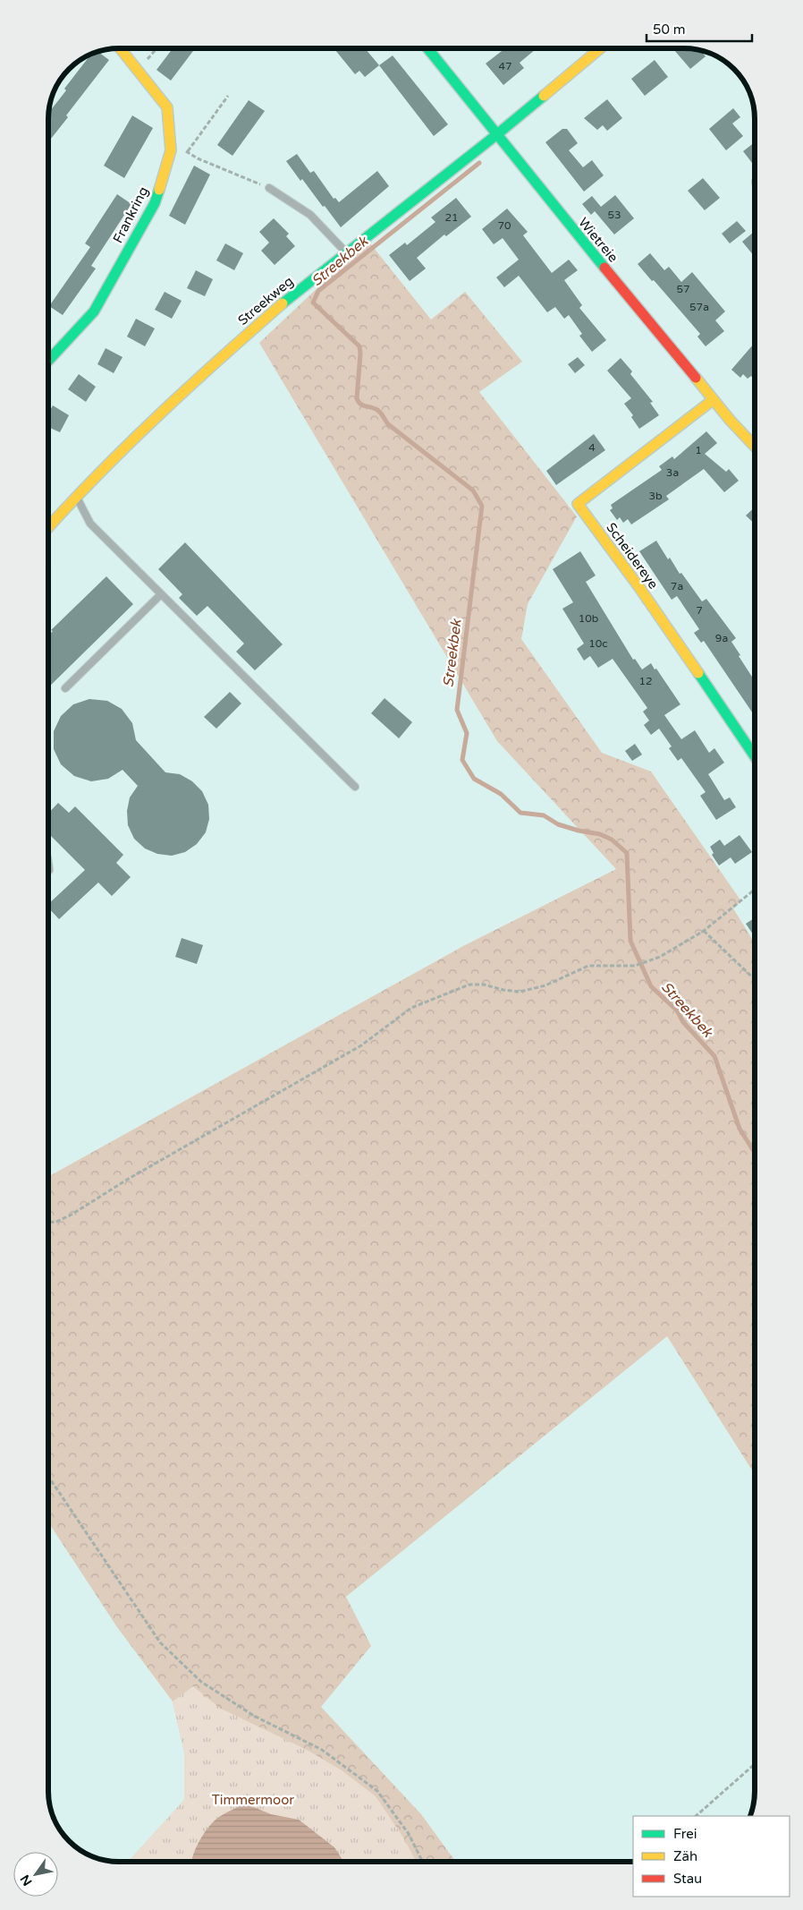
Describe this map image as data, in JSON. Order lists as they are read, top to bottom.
{
  "streets": {
    "street": [
      "Frankring",
      "Wietreie",
      "Streekweg",
      "Scheidereye"
    ]
  },
  "crossings": [
    ["Wietreie", "Streekweg"],
    ["Wietreie", "Scheidereye"]
  ],
  "water": ["Streekbek"],
  "parks": ["Timmermoor"],
  "house_numbers": [
    "47",
    "53",
    "21",
    "70",
    "57",
    "57a",
    "4",
    "1",
    "3a",
    "3b",
    "7a",
    "7",
    "10b",
    "9a",
    "10c",
    "12"
  ],
  "legend": ["Frei", "Zäh", "Stau"],
  "scale_bar": "50 m",
  "north": "bottom left"
}
